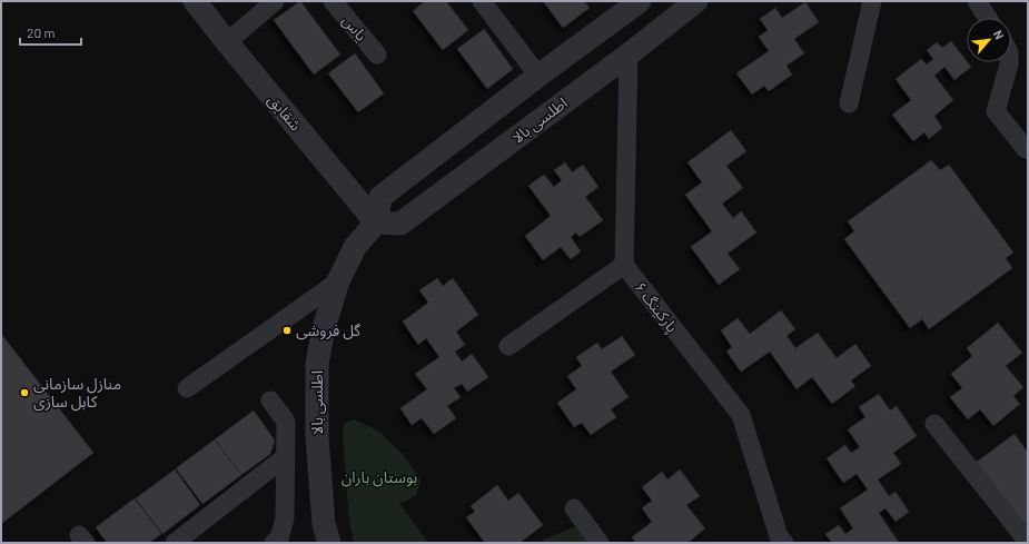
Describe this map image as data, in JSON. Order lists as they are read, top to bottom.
{
  "streets": {
    "street": [
      "یاس",
      "شقایق",
      "اطلسی بالا",
      "پارکینگ ۶"
    ]
  },
  "crossings": [
    ["شقایق", "اطلسی بالا"]
  ],
  "parks": ["بوستان باران"],
  "places": ["گل فروشی", "منازل سازمانی کابل سازی"],
  "scale_bar": "20 m",
  "north": "top right"
}
